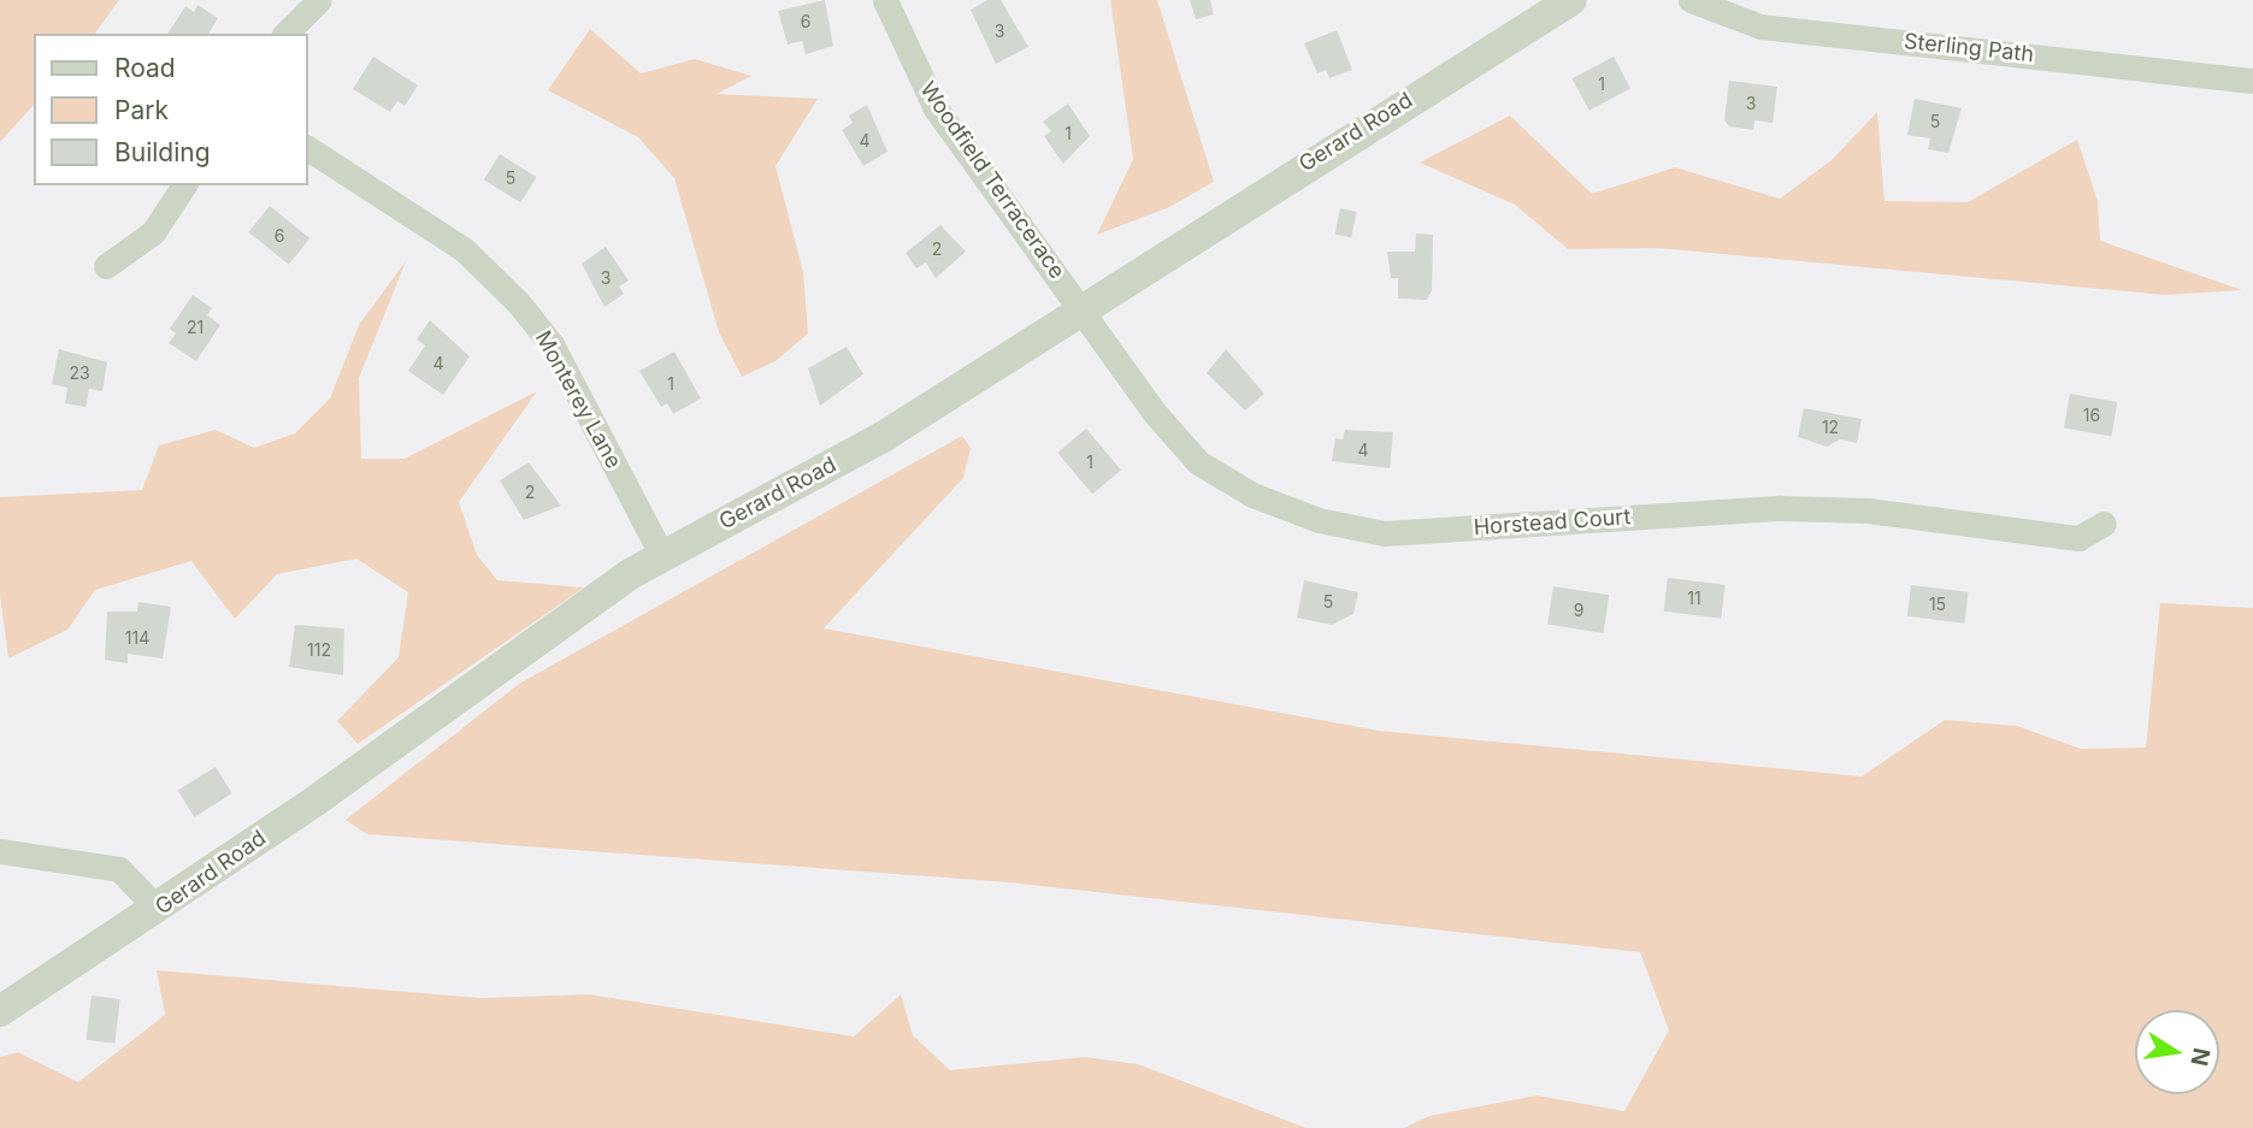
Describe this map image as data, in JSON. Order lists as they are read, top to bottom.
{
  "streets": {
    "street": [
      "Sterling Path",
      "Gerard Road",
      "Woodfield Terracerace",
      "Monterey Lane",
      "Horstead Court"
    ]
  },
  "crossings": [
    ["Gerard Road", "Woodfield Terracerace"],
    ["Gerard Road", "Monterey Lane"],
    ["Gerard Road", "Horstead Court"],
    ["Woodfield Terracerace", "Horstead Court"]
  ],
  "house_numbers": [
    "6",
    "3",
    "1",
    "3",
    "5",
    "1",
    "4",
    "5",
    "6",
    "2",
    "3",
    "21",
    "4",
    "23",
    "1",
    "16",
    "12",
    "4",
    "1",
    "2",
    "11",
    "5",
    "15",
    "9",
    "114",
    "112"
  ],
  "legend": ["Road", "Park", "Building"],
  "north": "right"
}
